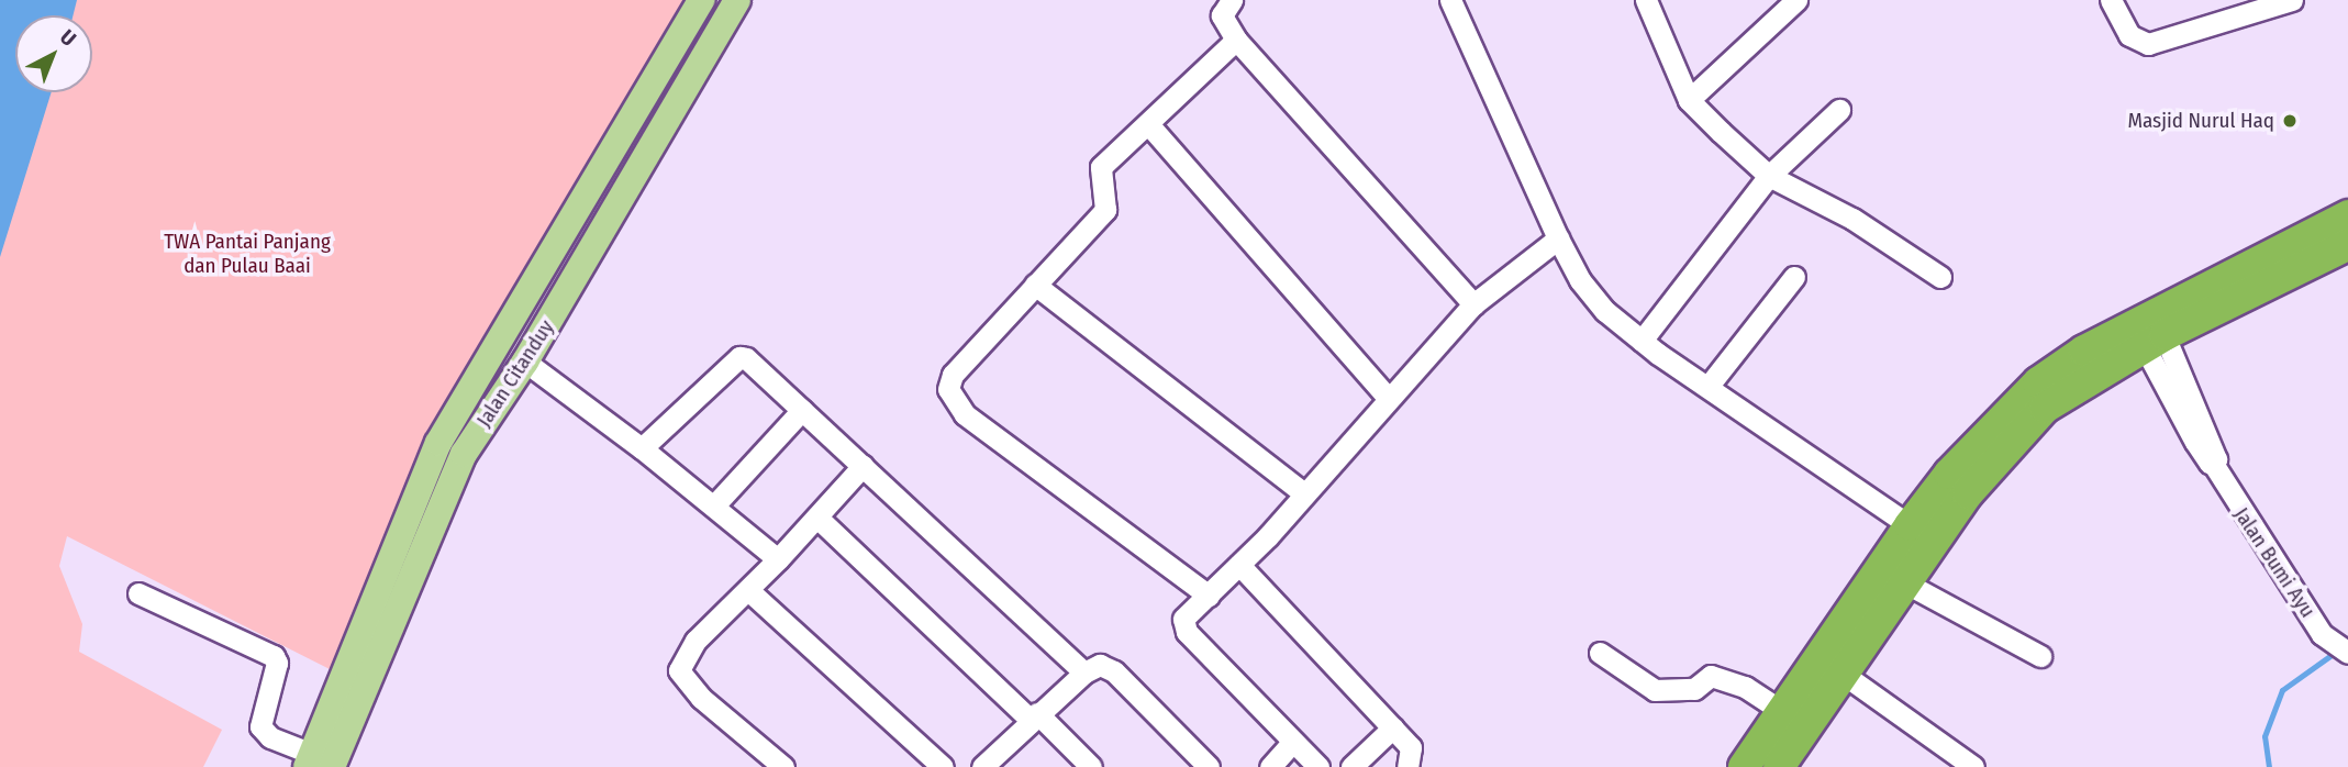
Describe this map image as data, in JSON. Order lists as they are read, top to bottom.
{
  "streets": {
    "main road": ["Jalan Citanduy"],
    "street": ["Jalan Bumi Ayu"]
  },
  "parks": ["TWA Pantai Panjang dan Pulau Baai"],
  "places": ["Masjid Nurul Haq"],
  "north": "top right"
}
